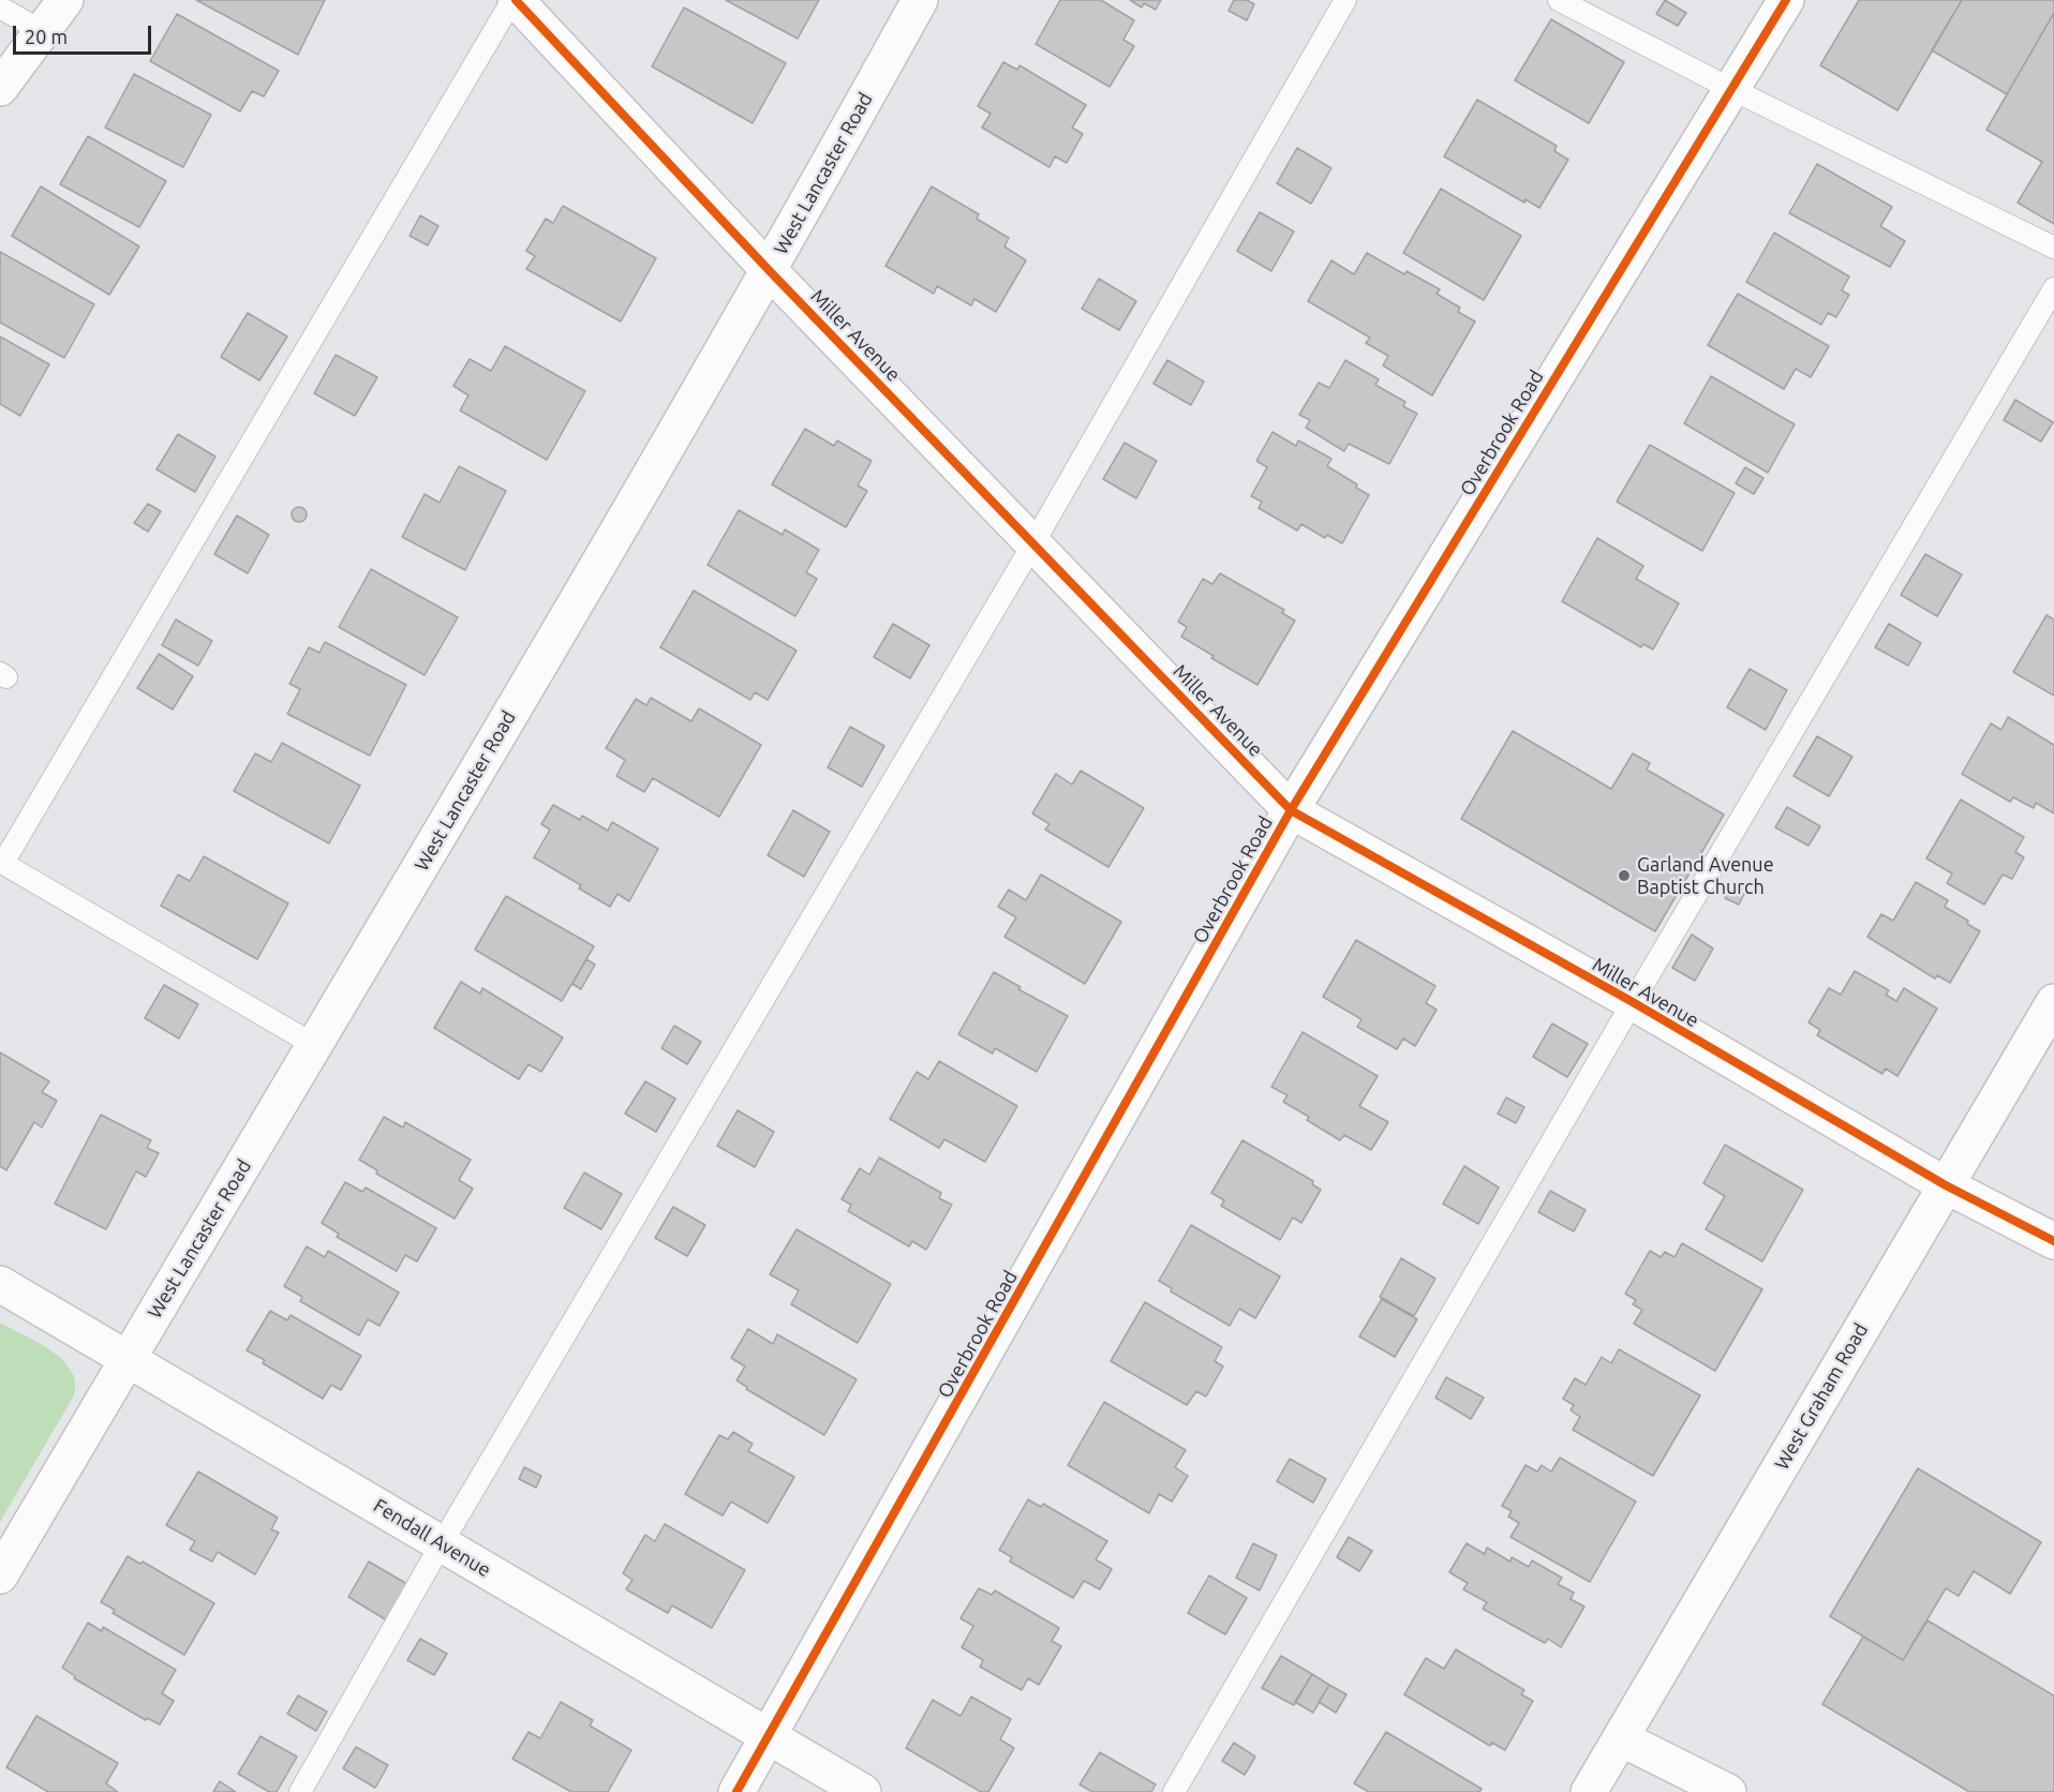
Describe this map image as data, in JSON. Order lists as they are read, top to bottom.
{
  "streets": {
    "street": [
      "West Lancaster Road",
      "Miller Avenue",
      "Overbrook Road",
      "West Graham Road",
      "Fendall Avenue"
    ]
  },
  "crossings": [
    ["West Lancaster Road", "Miller Avenue"],
    ["West Lancaster Road", "Fendall Avenue"],
    ["Miller Avenue", "Overbrook Road"],
    ["Miller Avenue", "West Graham Road"],
    ["Overbrook Road", "Fendall Avenue"]
  ],
  "places": ["Garland Avenue Baptist Church"],
  "scale_bar": "20 m"
}
